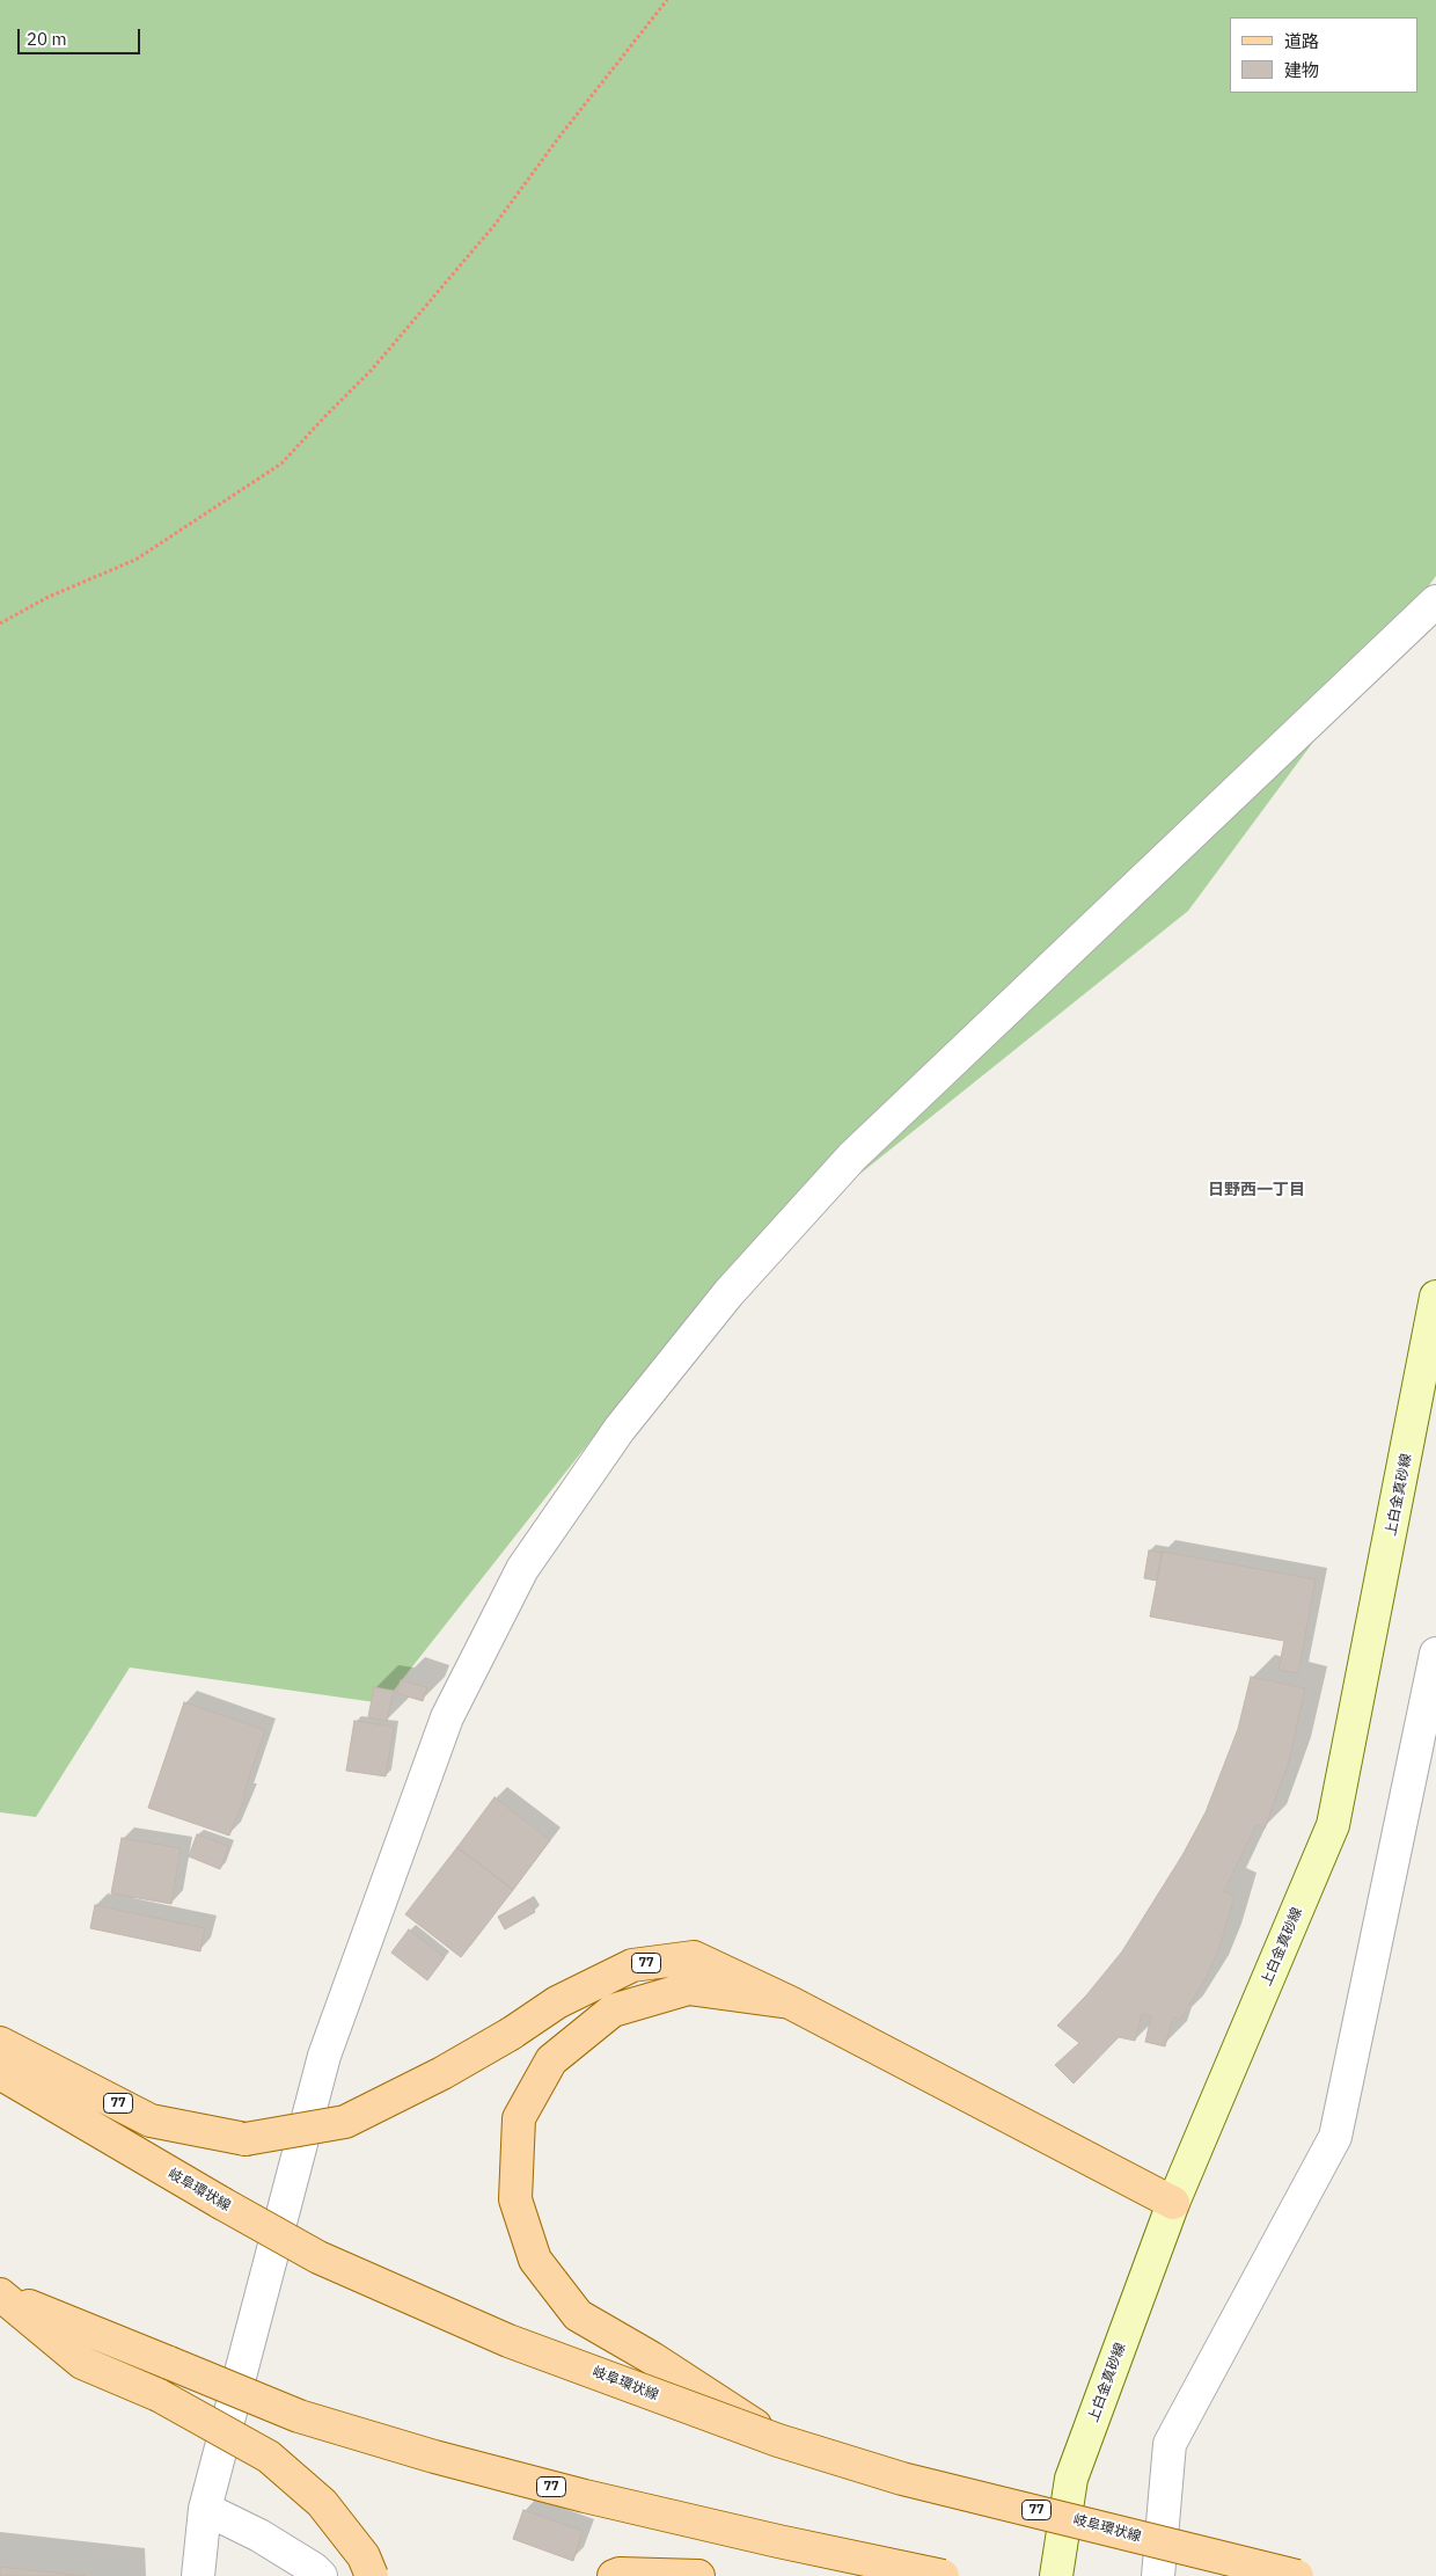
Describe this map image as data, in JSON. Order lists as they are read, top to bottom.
{
  "streets": {
    "main road": ["上白金真砂線", "77", "岐阜環状線"]
  },
  "crossings": [
    ["上白金真砂線", "77"],
    ["77", "岐阜環状線"]
  ],
  "districts": ["日野西一丁目"],
  "legend": ["道路", "建物"],
  "scale_bar": "20 m"
}
